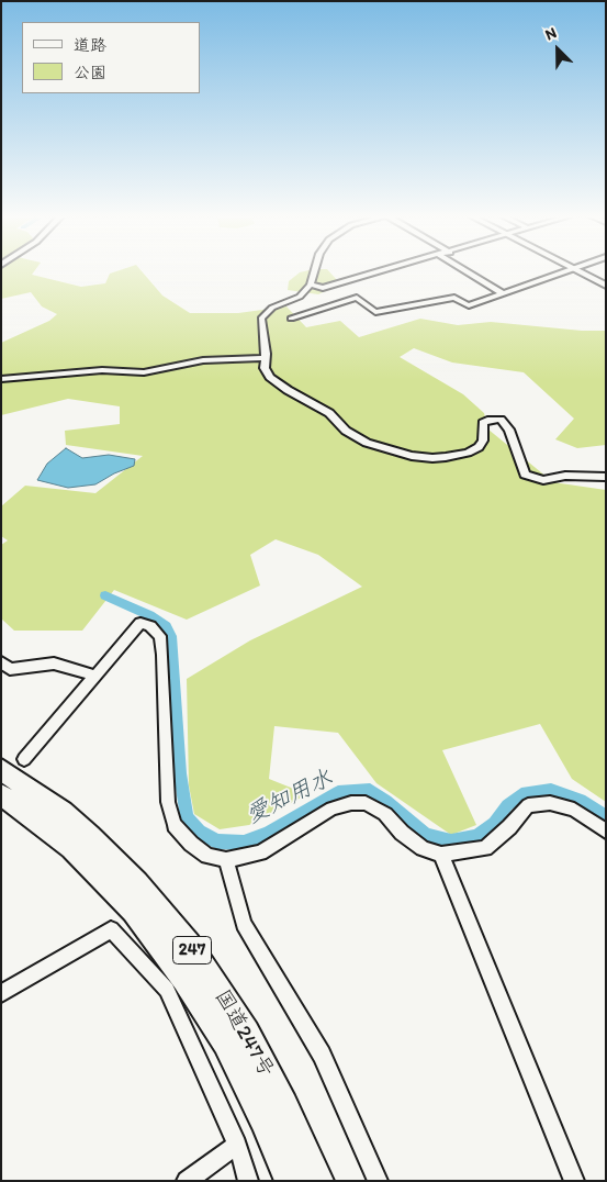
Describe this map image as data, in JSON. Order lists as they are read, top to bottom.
{
  "streets": {
    "highway": ["247", "国道247号"]
  },
  "water": ["愛知用水"],
  "legend": ["道路", "公園"],
  "north": "top left"
}
